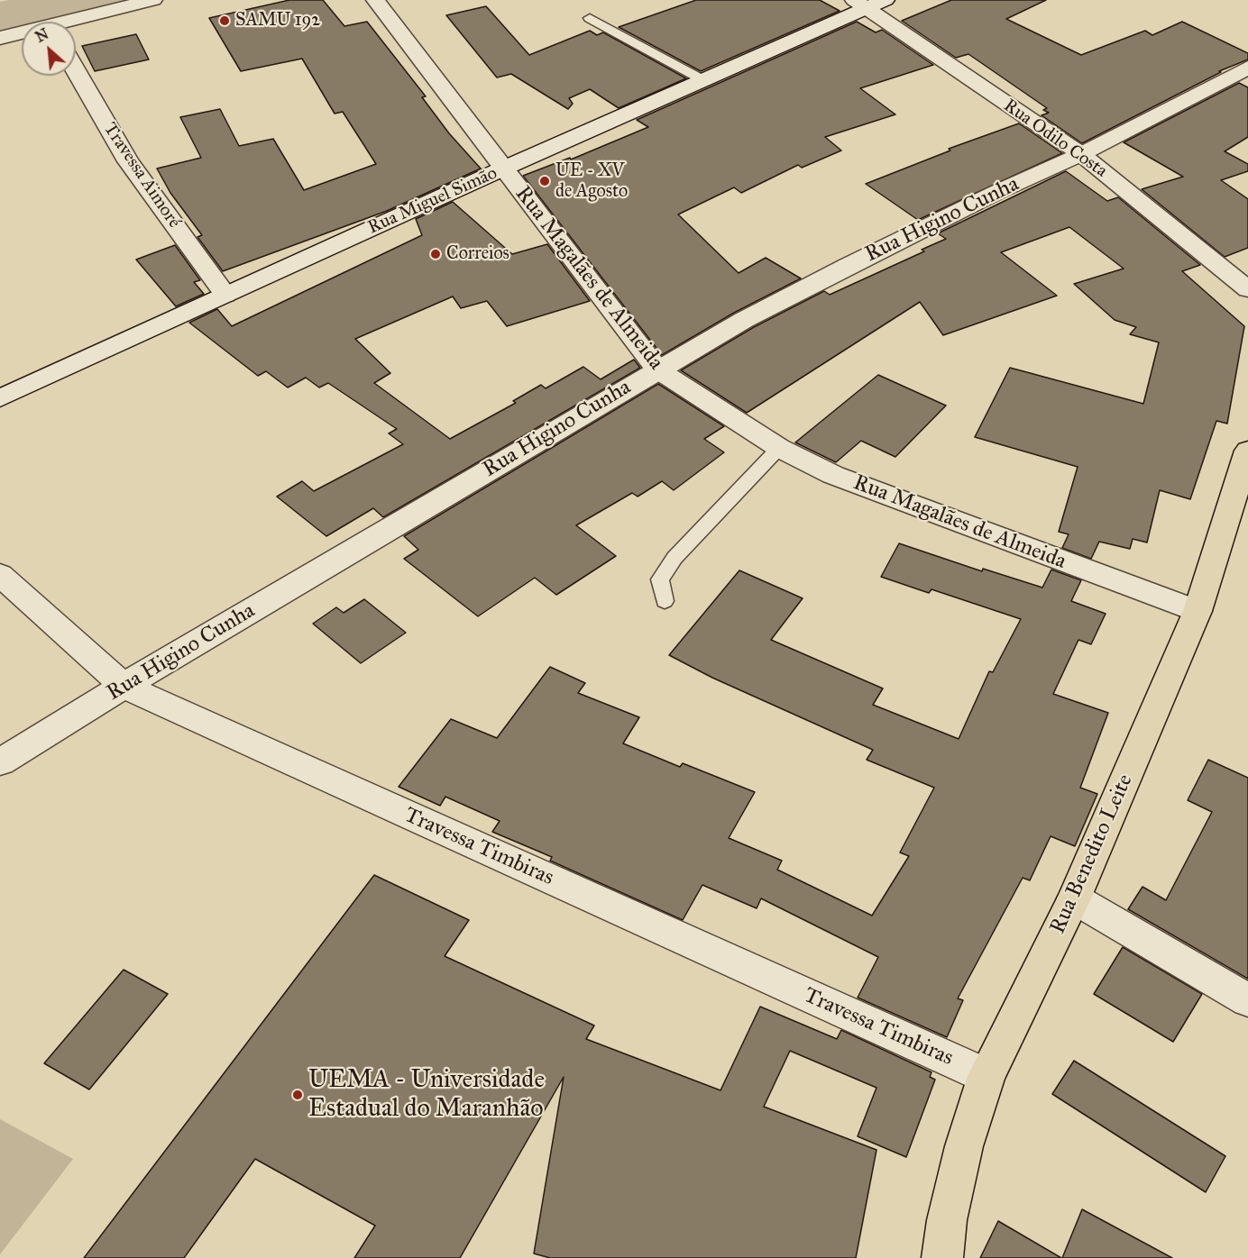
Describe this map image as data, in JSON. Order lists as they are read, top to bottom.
{
  "streets": {
    "main road": ["Rua Benedito Leite"],
    "street": [
      "Rua Odilo Costa",
      "Travessa Aimoré",
      "Rua Miguel Simão",
      "Rua Higino Cunha",
      "Rua Magalães de Almeida",
      "Travessa Timbiras"
    ]
  },
  "crossings": [
    ["Rua Odilo Costa", "Rua Miguel Simão"],
    ["Rua Odilo Costa", "Rua Higino Cunha"],
    ["Travessa Aimoré", "Rua Miguel Simão"],
    ["Rua Miguel Simão", "Rua Magalães de Almeida"],
    ["Rua Higino Cunha", "Rua Magalães de Almeida"],
    ["Rua Higino Cunha", "Travessa Timbiras"],
    ["Rua Magalães de Almeida", "Rua Benedito Leite"],
    ["Travessa Timbiras", "Rua Benedito Leite"]
  ],
  "places": [
    "SAMU 192",
    "UE - XV de Agosto",
    "Correios",
    "UEMA - Universidade Estadual do Maranhão"
  ],
  "north": "top left"
}
